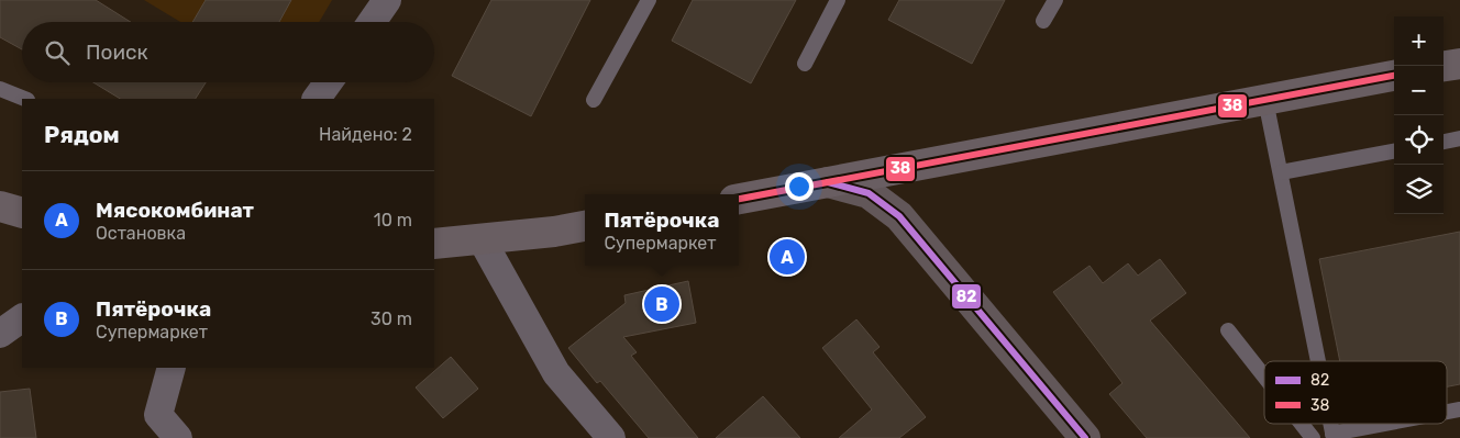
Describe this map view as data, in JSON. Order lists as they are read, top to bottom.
{
  "lines": ["transit line 38", "transit line 82"],
  "legend": ["82", "38"],
  "page": {
    "map_buttons": ["+", "−"],
    "search": "Поиск",
    "heading": ["Рядом", "Найдено: 2"],
    "list": [
      {
        "mark": "A",
        "name": "Мясокомбинат",
        "note": "Остановка",
        "value": "10 m"
      },
      {
        "mark": "B",
        "name": "Пятёрочка",
        "note": "Супермаркет",
        "value": "30 m"
      }
    ],
    "popup": ["Пятёрочка", "Супермаркет"],
    "pins": ["A", "B"]
  }
}
